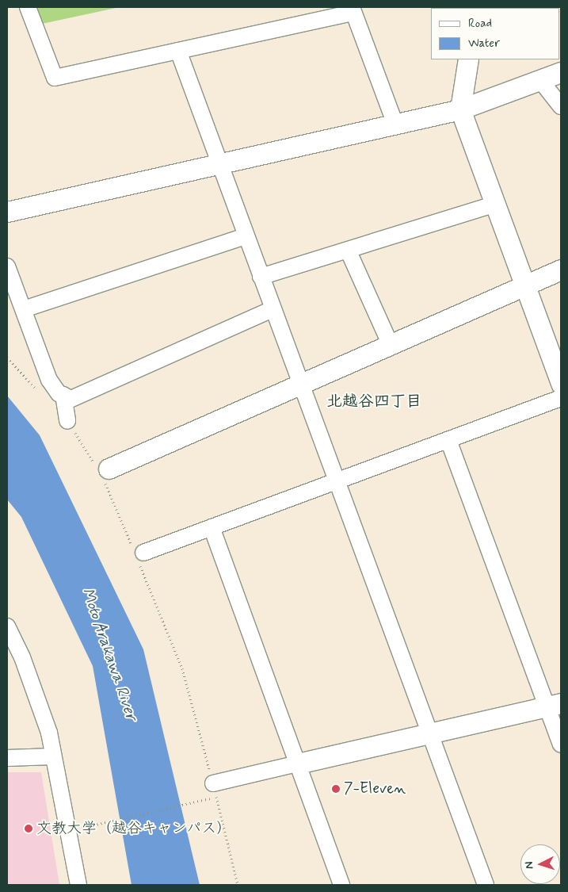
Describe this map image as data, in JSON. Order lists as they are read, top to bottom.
{
  "districts": ["北越谷四丁目"],
  "water": ["Moto Arakawa River"],
  "places": ["7-Eleven", "文教大学（越谷キャンパス）"],
  "legend": ["Road", "Water"],
  "north": "left"
}
